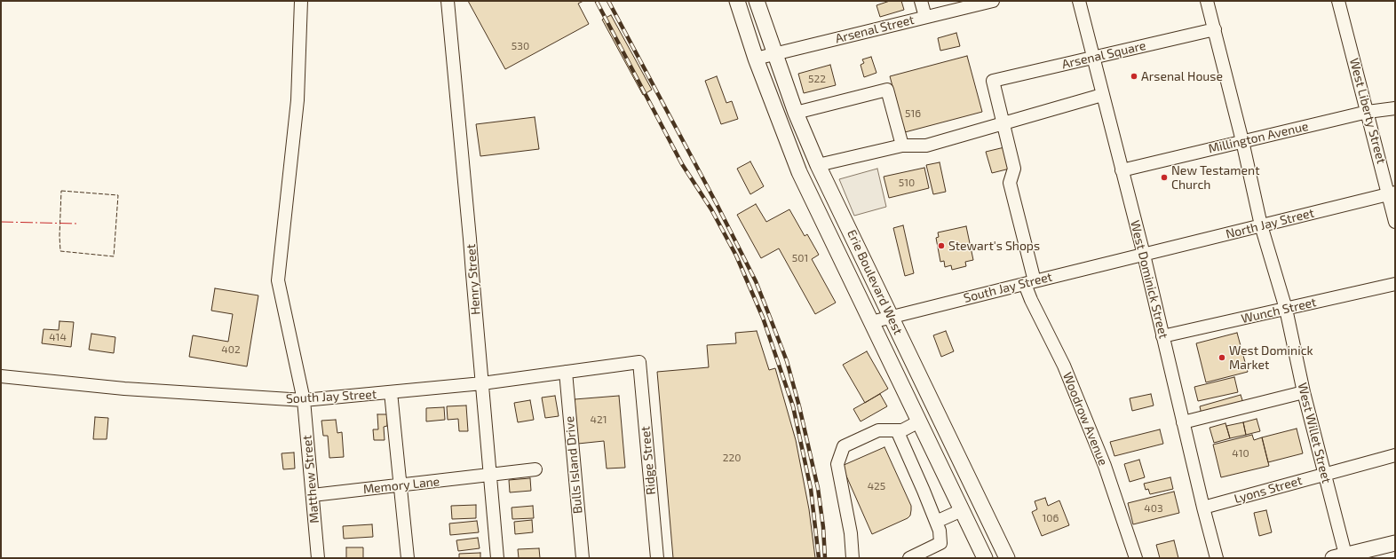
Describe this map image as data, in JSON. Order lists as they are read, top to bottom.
{
  "streets": {
    "main road": ["Erie Boulevard West"],
    "street": [
      "Arsenal Street",
      "Arsenal Square",
      "West Liberty Street",
      "Millington Avenue",
      "North Jay Street",
      "Henry Street",
      "West Dominick Street",
      "South Jay Street",
      "Wunch Street",
      "Woodrow Avenue",
      "West Willet Street",
      "Ridge Street",
      "Bulls Island Drive",
      "Matthew Street",
      "Memory Lane",
      "Lyons Street"
    ]
  },
  "crossings": [
    ["Arsenal Street", "Erie Boulevard West"],
    ["Arsenal Square", "West Dominick Street"],
    ["Arsenal Square", "Woodrow Avenue"],
    ["Arsenal Square", "West Willet Street"],
    ["West Liberty Street", "Millington Avenue"],
    ["West Liberty Street", "North Jay Street"],
    ["Millington Avenue", "West Dominick Street"],
    ["Millington Avenue", "West Willet Street"],
    ["North Jay Street", "West Dominick Street"],
    ["North Jay Street", "South Jay Street"],
    ["North Jay Street", "West Willet Street"],
    ["Henry Street", "South Jay Street"],
    ["Henry Street", "Memory Lane"],
    ["West Dominick Street", "South Jay Street"],
    ["West Dominick Street", "Wunch Street"],
    ["West Dominick Street", "Lyons Street"],
    ["Erie Boulevard West", "South Jay Street"],
    ["South Jay Street", "Woodrow Avenue"],
    ["South Jay Street", "Ridge Street"],
    ["South Jay Street", "Bulls Island Drive"],
    ["South Jay Street", "Matthew Street"],
    ["Wunch Street", "West Willet Street"],
    ["West Willet Street", "Lyons Street"],
    ["Matthew Street", "Memory Lane"]
  ],
  "places": [
    "Arsenal House",
    "New Testament Church",
    "Stewart's Shops",
    "West Dominick Market"
  ],
  "house_numbers": [
    "530",
    "522",
    "516",
    "510",
    "501",
    "414",
    "402",
    "421",
    "410",
    "220",
    "425",
    "403",
    "106"
  ]
}
